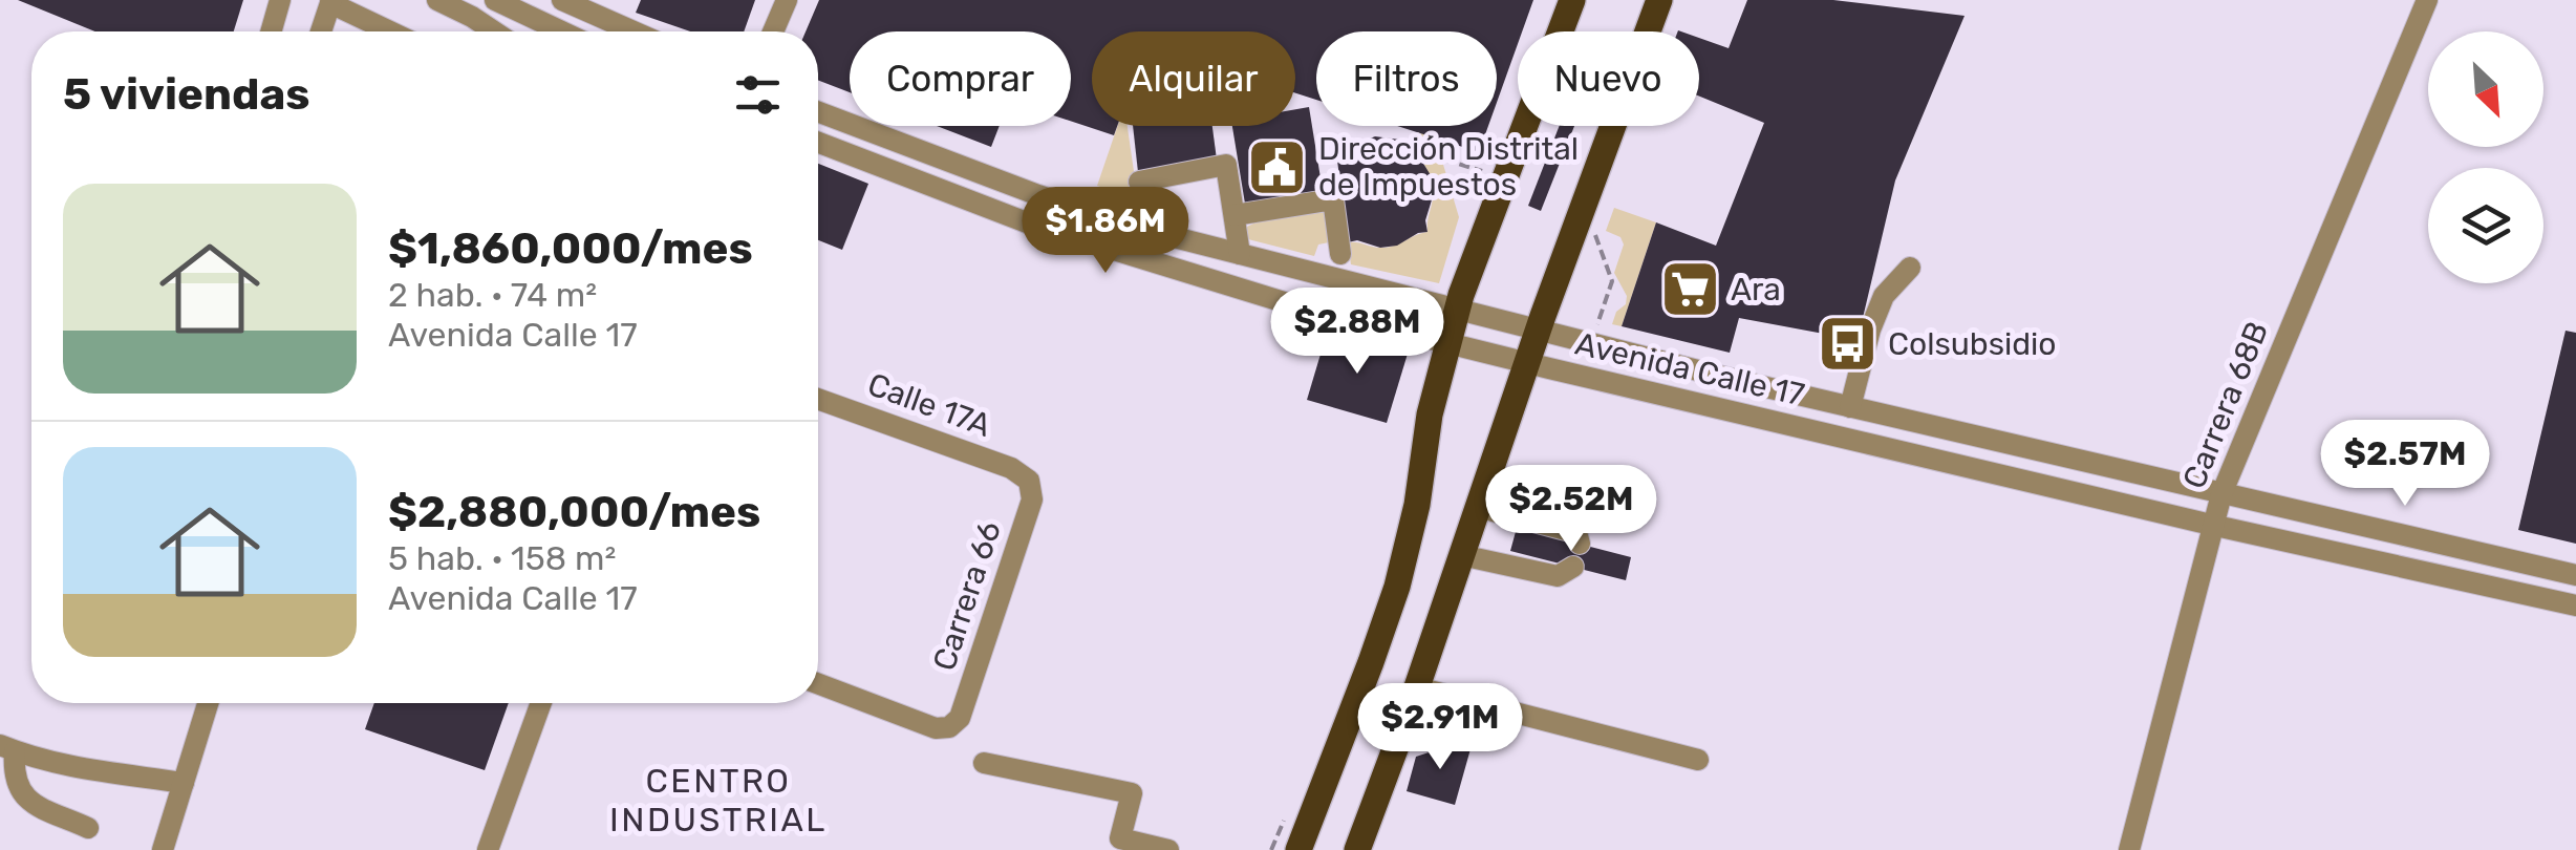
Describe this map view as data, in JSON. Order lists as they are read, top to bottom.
{
  "streets": {
    "street": [
      "Avenida Calle 17",
      "Calle 17A",
      "Carrera 68B",
      "Carrera 66"
    ]
  },
  "crossings": [
    ["Avenida Calle 17", "Carrera 68B"],
    ["Calle 17A", "Carrera 66"]
  ],
  "districts": ["CENTRO INDUSTRIAL"],
  "places": {
    "public building": ["Dirección Distrital de Impuestos"],
    "supermarket": ["Ara"],
    "bus stop": ["Colsubsidio"]
  },
  "north": "bottom right",
  "page": {
    "chip": [
      "Comprar",
      "Alquilar",
      "Filtros",
      "Nuevo"
    ],
    "heading": "5 viviendas",
    "list": [
      {
        "name": "$1,860,000/mes",
        "note": "2 hab. · 74 m² · Avenida Calle 17"
      },
      {
        "name": "$2,880,000/mes",
        "note": "5 hab. · 158 m² · Avenida Calle 17"
      }
    ],
    "price": [
      "$1.86M",
      "$2.88M",
      "$2.57M",
      "$2.52M",
      "$2.91M"
    ]
  }
}
